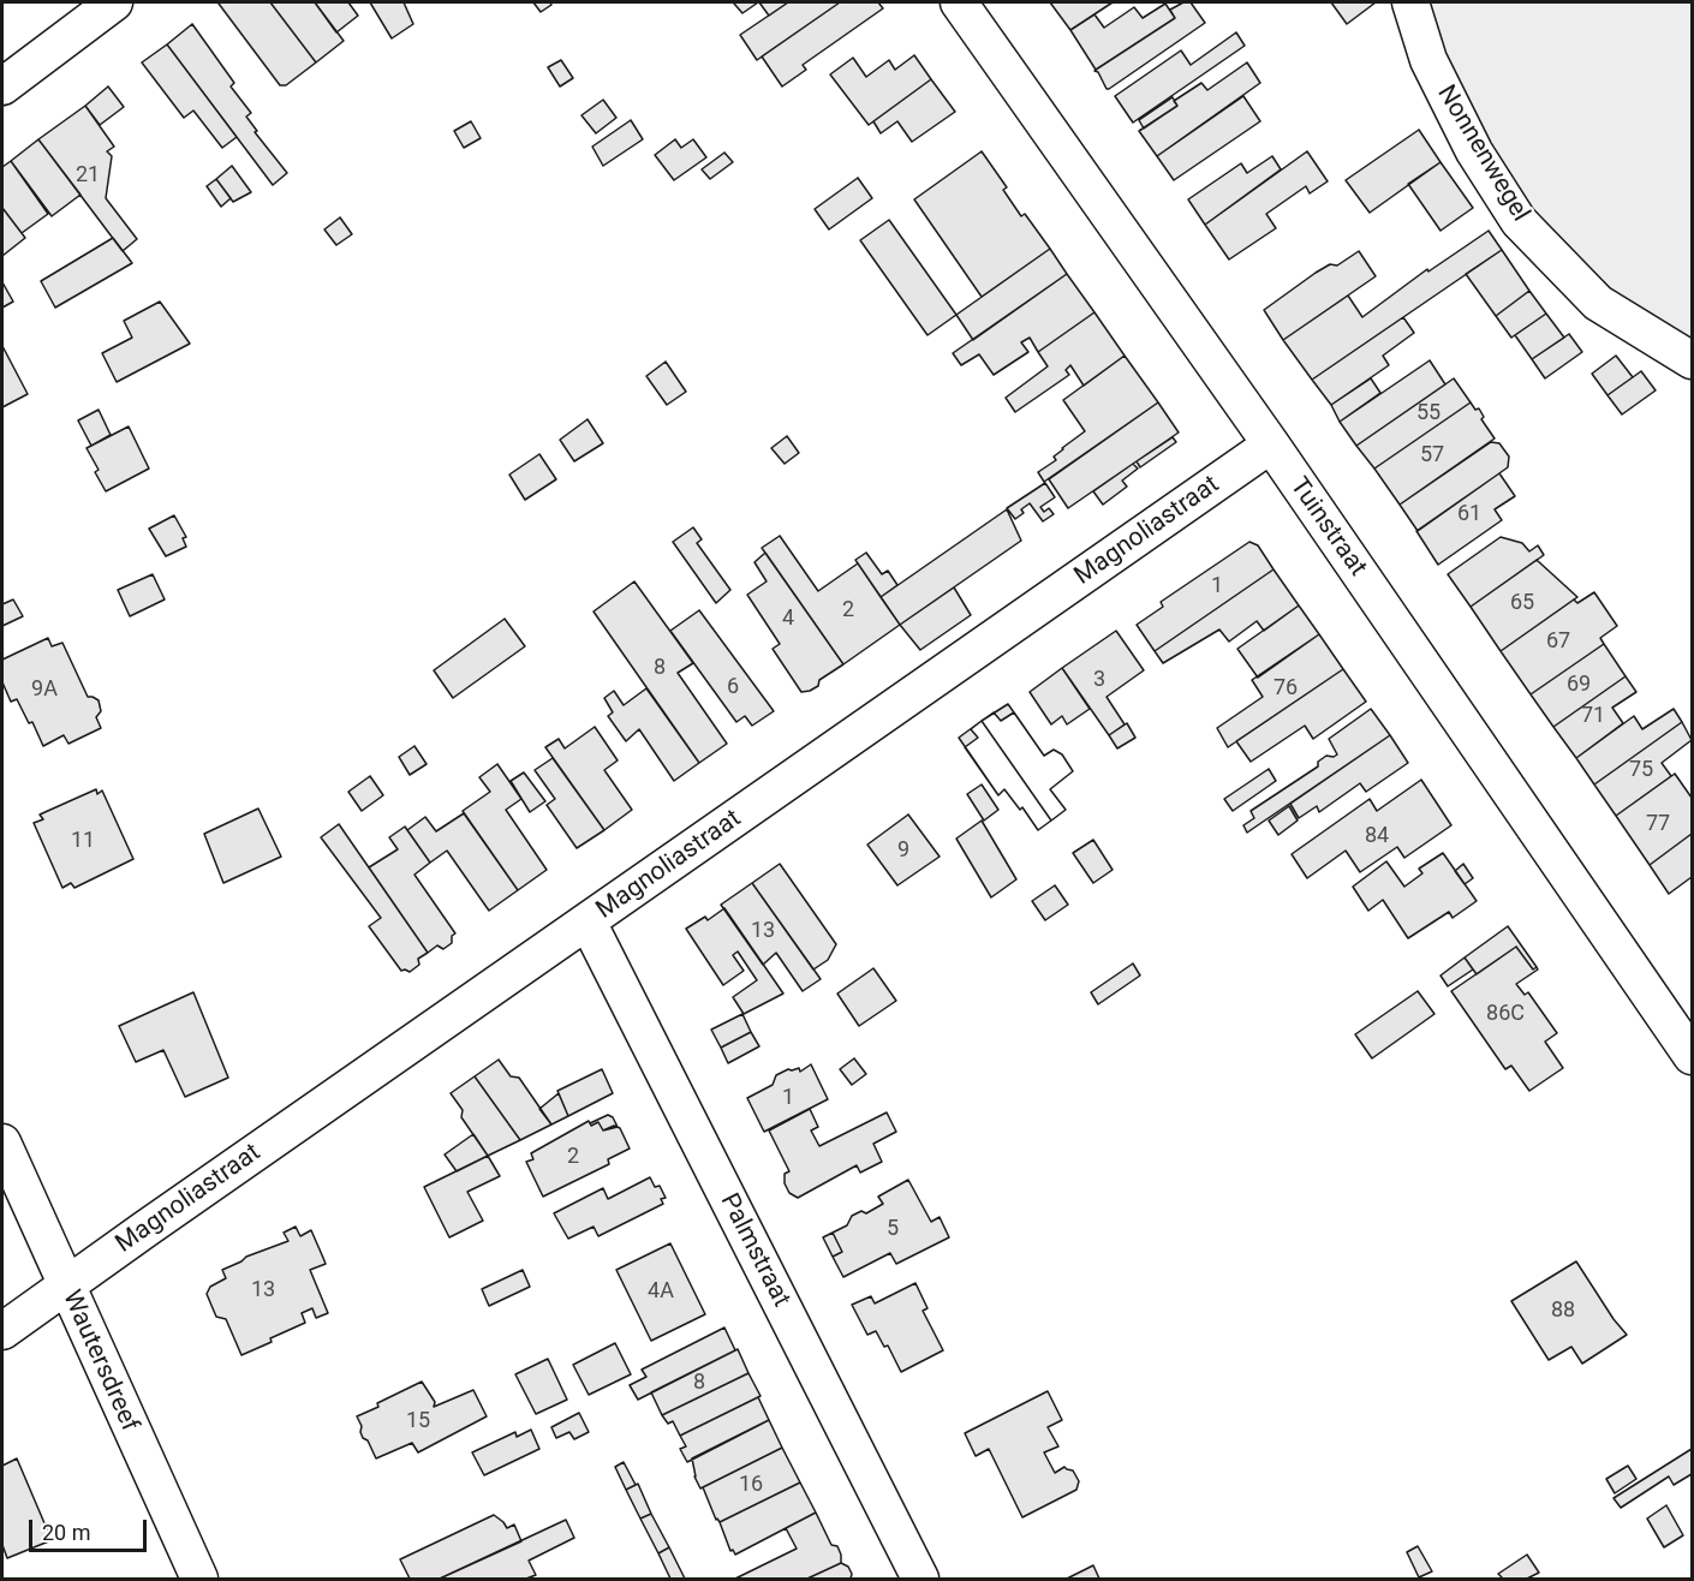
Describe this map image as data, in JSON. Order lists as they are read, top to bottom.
{
  "streets": {
    "street": [
      "Nonnenwegel",
      "Tuinstraat",
      "Magnoliastraat",
      "Palmstraat",
      "Wautersdreef"
    ]
  },
  "crossings": [
    ["Tuinstraat", "Magnoliastraat"],
    ["Magnoliastraat", "Palmstraat"],
    ["Magnoliastraat", "Wautersdreef"]
  ],
  "house_numbers": [
    "21",
    "55",
    "57",
    "61",
    "1",
    "65",
    "2",
    "4",
    "67",
    "8",
    "3",
    "69",
    "6",
    "76",
    "9A",
    "71",
    "75",
    "77",
    "84",
    "11",
    "9",
    "13",
    "86C",
    "1",
    "2",
    "5",
    "13",
    "4A",
    "88",
    "8",
    "15",
    "16"
  ],
  "scale_bar": "20 m"
}
